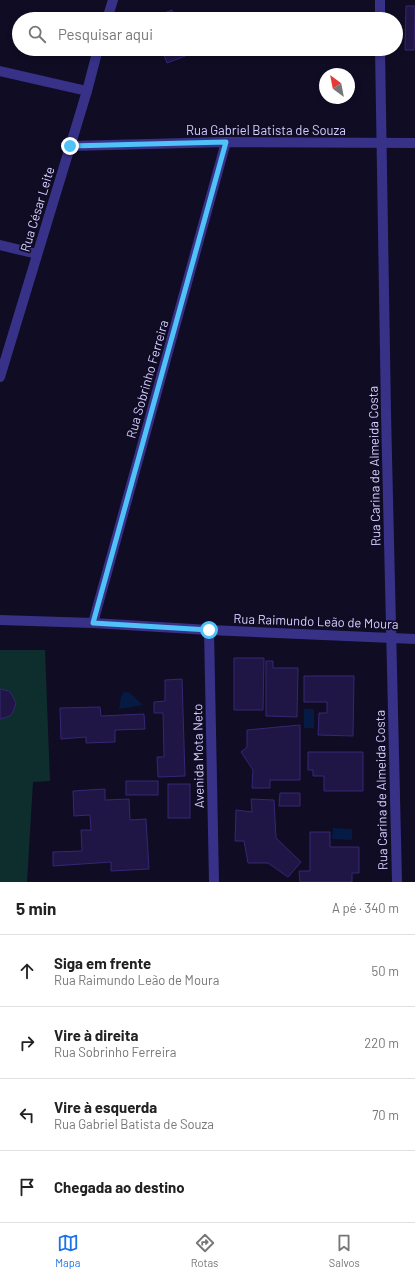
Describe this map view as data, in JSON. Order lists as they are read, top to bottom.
{
  "streets": {
    "street": [
      "Rua Gabriel Batista de Souza",
      "Rua César Leite",
      "Rua Sobrinho Ferreira",
      "Rua Carina de Almeida Costa",
      "Rua Raimundo Leão de Moura",
      "Avenida Mota Neto"
    ]
  },
  "crossings": [
    ["Rua Gabriel Batista de Souza", "Rua César Leite"],
    ["Rua Gabriel Batista de Souza", "Rua Sobrinho Ferreira"],
    ["Rua Gabriel Batista de Souza", "Rua Carina de Almeida Costa"],
    ["Rua Sobrinho Ferreira", "Rua Raimundo Leão de Moura"],
    ["Rua Carina de Almeida Costa", "Rua Raimundo Leão de Moura"],
    ["Rua Raimundo Leão de Moura", "Avenida Mota Neto"]
  ],
  "north": "top left",
  "page": {
    "search": "Pesquisar aqui",
    "heading": ["5 min", "A pé · 340 m"],
    "list": [
      ["Siga em frente", "Rua Raimundo Leão de Moura", "50 m"],
      ["Vire à direita", "Rua Sobrinho Ferreira", "220 m"],
      ["Vire à esquerda", "Rua Gabriel Batista de Souza", "70 m"],
      "Chegada ao destino"
    ],
    "nav": ["Mapa", "Rotas", "Salvos"]
  }
}
